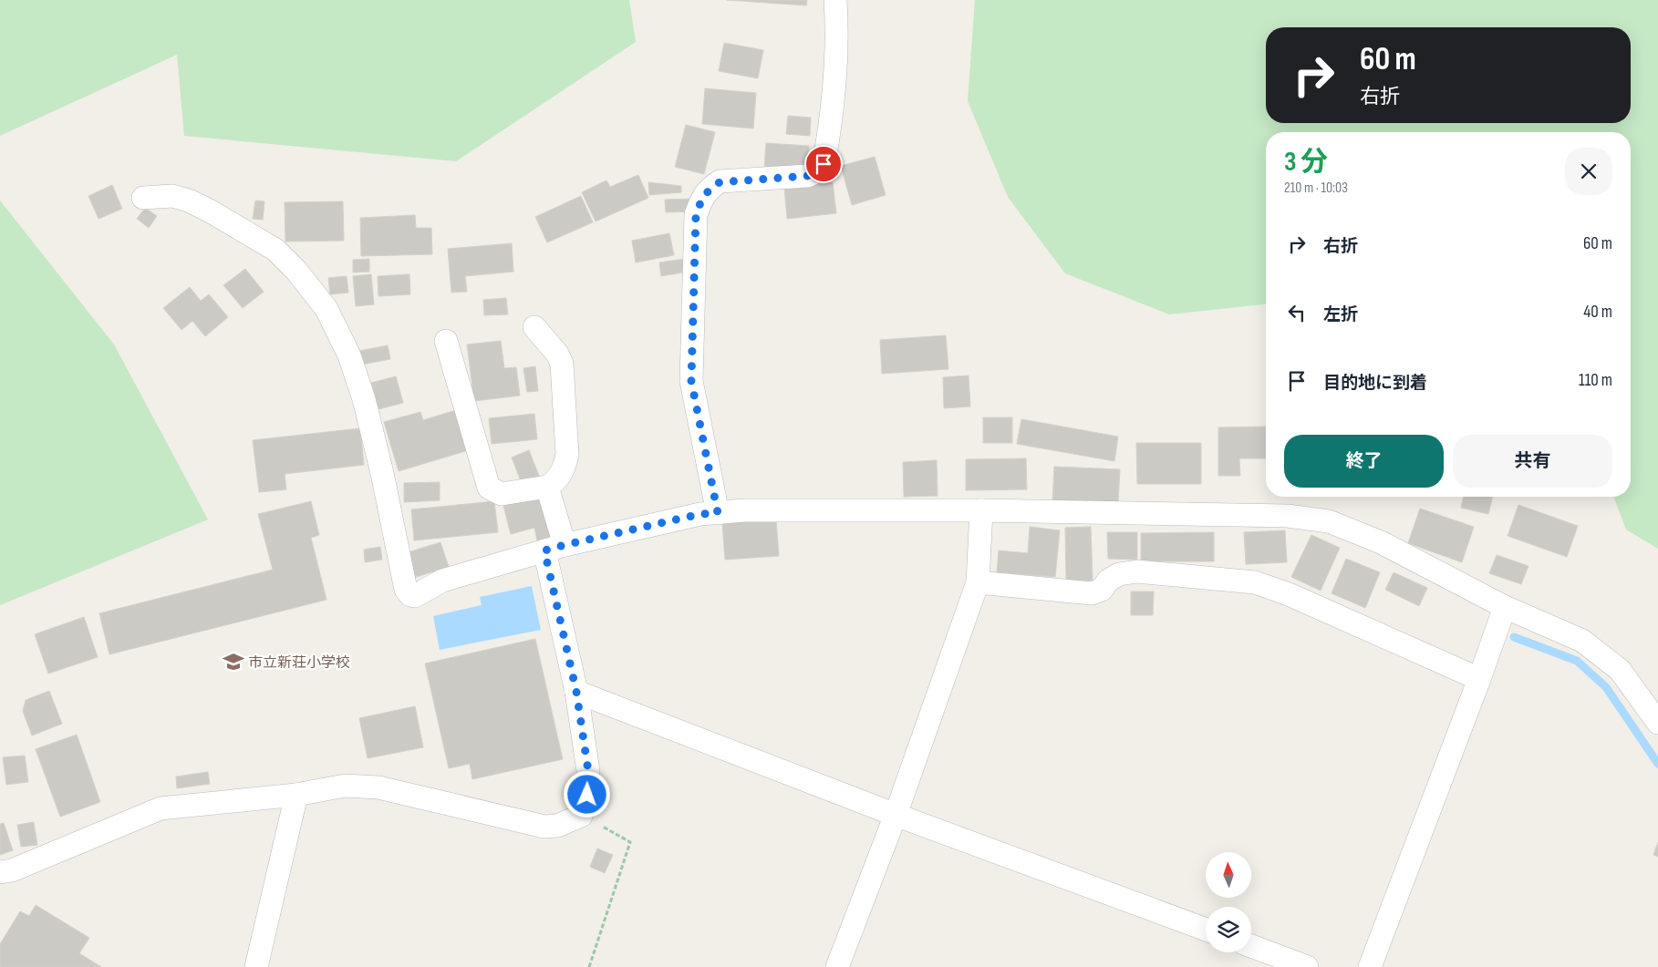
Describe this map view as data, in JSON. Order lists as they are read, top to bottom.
{
  "places": {
    "school or university": ["市立新荘小学校"]
  },
  "north": "top",
  "page": {
    "turn": ["60 m", "右折"],
    "heading": ["3 分", "210 m · 10:03"],
    "list": [
      {
        "name": "右折",
        "value": "60 m"
      },
      {
        "name": "左折",
        "value": "40 m"
      },
      {
        "name": "目的地に到着",
        "value": "110 m"
      }
    ],
    "buttons": ["終了", "共有"]
  }
}
